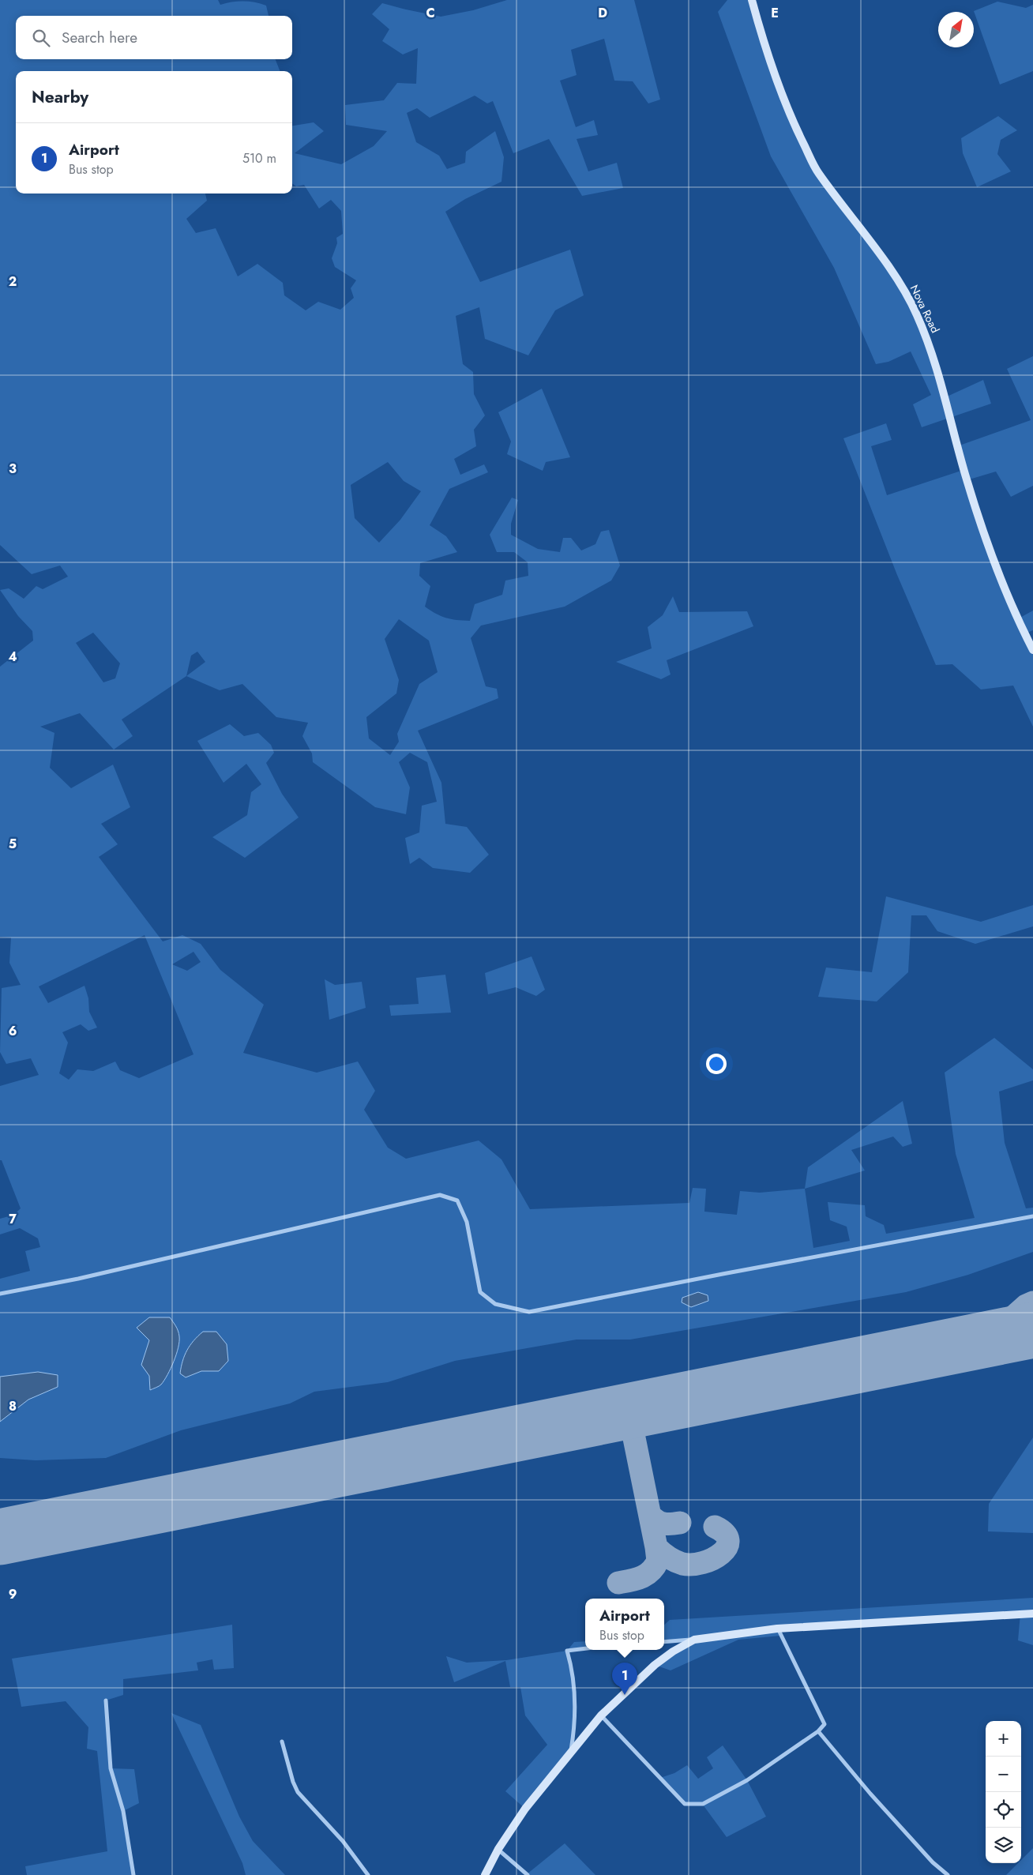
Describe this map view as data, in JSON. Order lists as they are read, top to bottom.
{
  "streets": {
    "street": ["Nova Road"]
  },
  "north": "top right",
  "page": {
    "search": "Search here",
    "heading": "Nearby",
    "list": [
      {
        "mark": "1",
        "name": "Airport",
        "note": "Bus stop",
        "value": "510 m"
      }
    ],
    "popup": ["Airport", "Bus stop"],
    "pins": "1",
    "map_buttons": ["+", "−"]
  },
  "grid": {
    "columns": ["C", "D", "E"],
    "rows": [
      "2",
      "3",
      "4",
      "5",
      "6",
      "7",
      "8",
      "9"
    ]
  }
}
